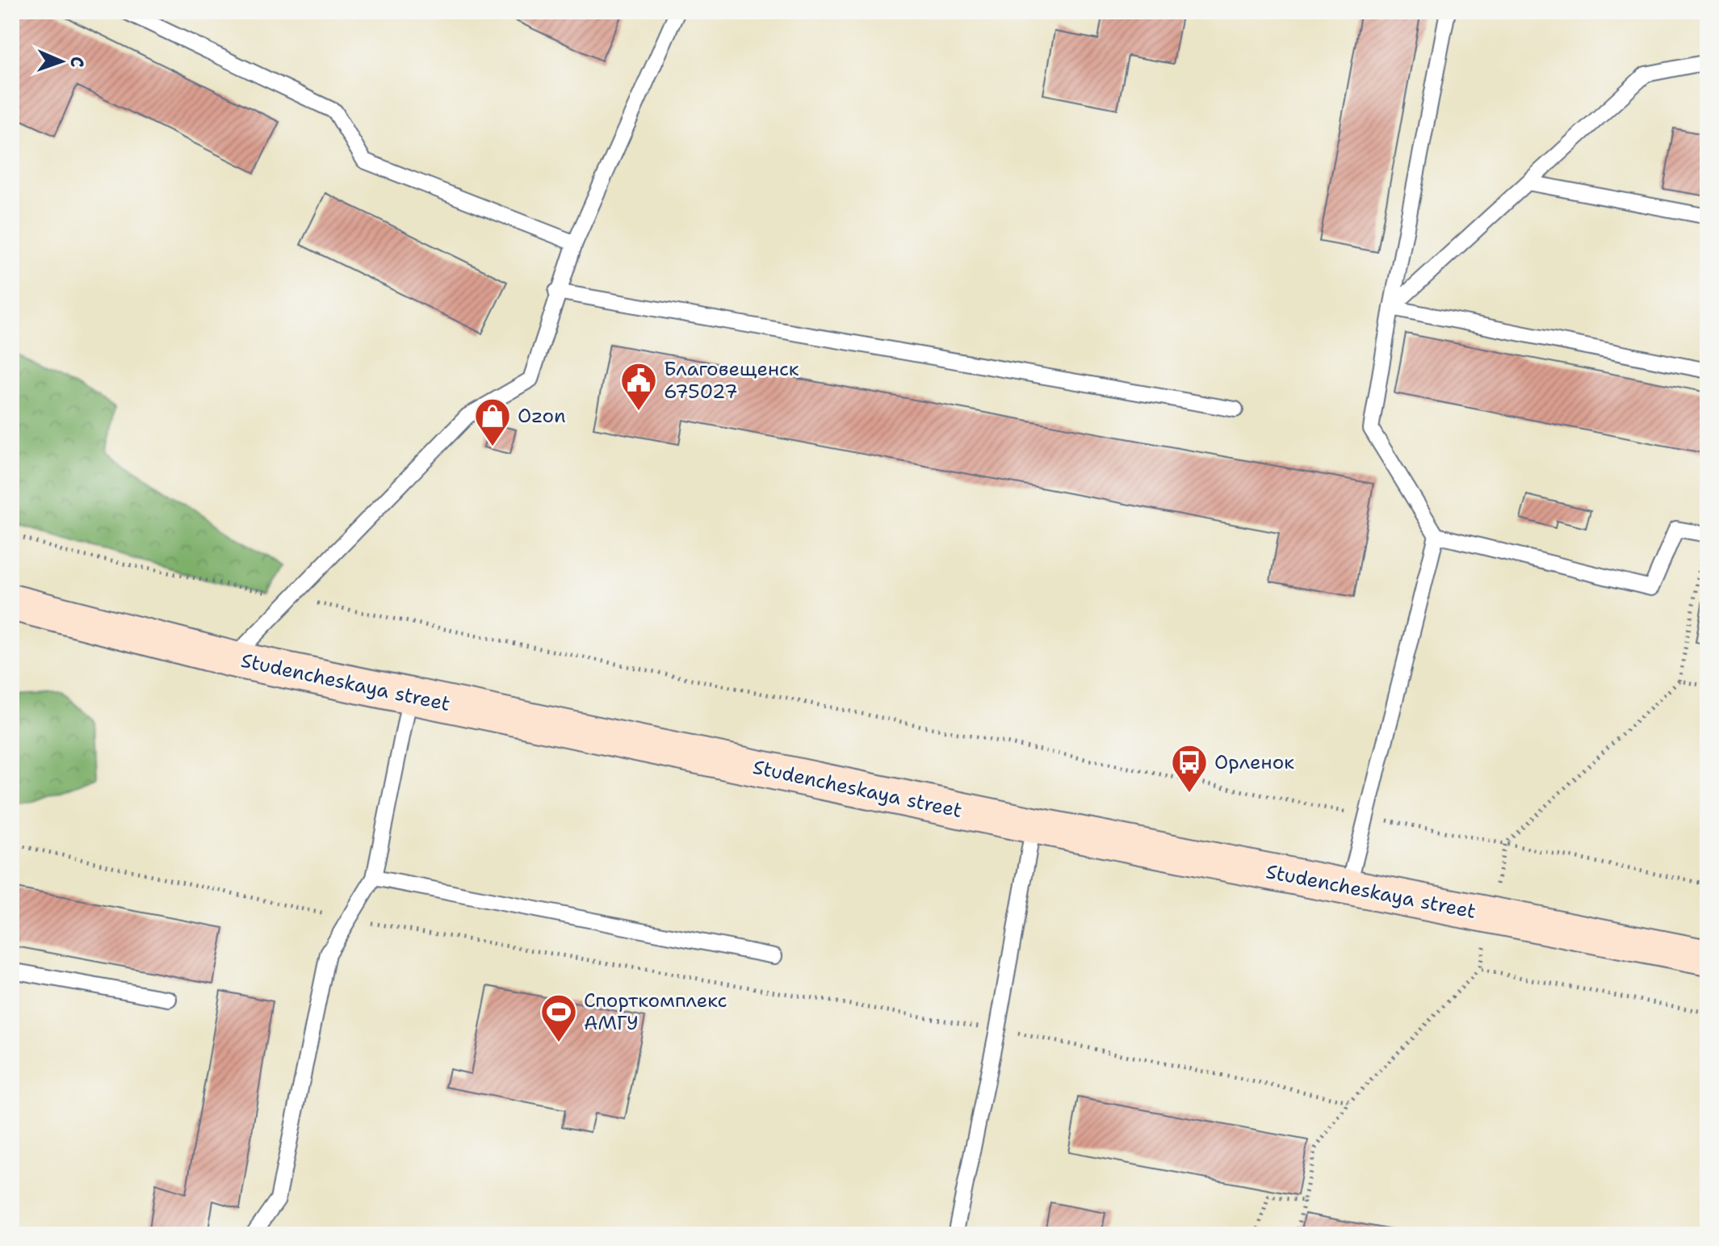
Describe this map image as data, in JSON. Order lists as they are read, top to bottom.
{
  "streets": {
    "street": ["Studencheskaya street"]
  },
  "places": {
    "public building": ["Благовещенск 675027"],
    "shop": ["Ozon"],
    "bus stop": ["Орленок"],
    "sports": ["Спорткомплекс АМГУ"]
  },
  "north": "right"
}
